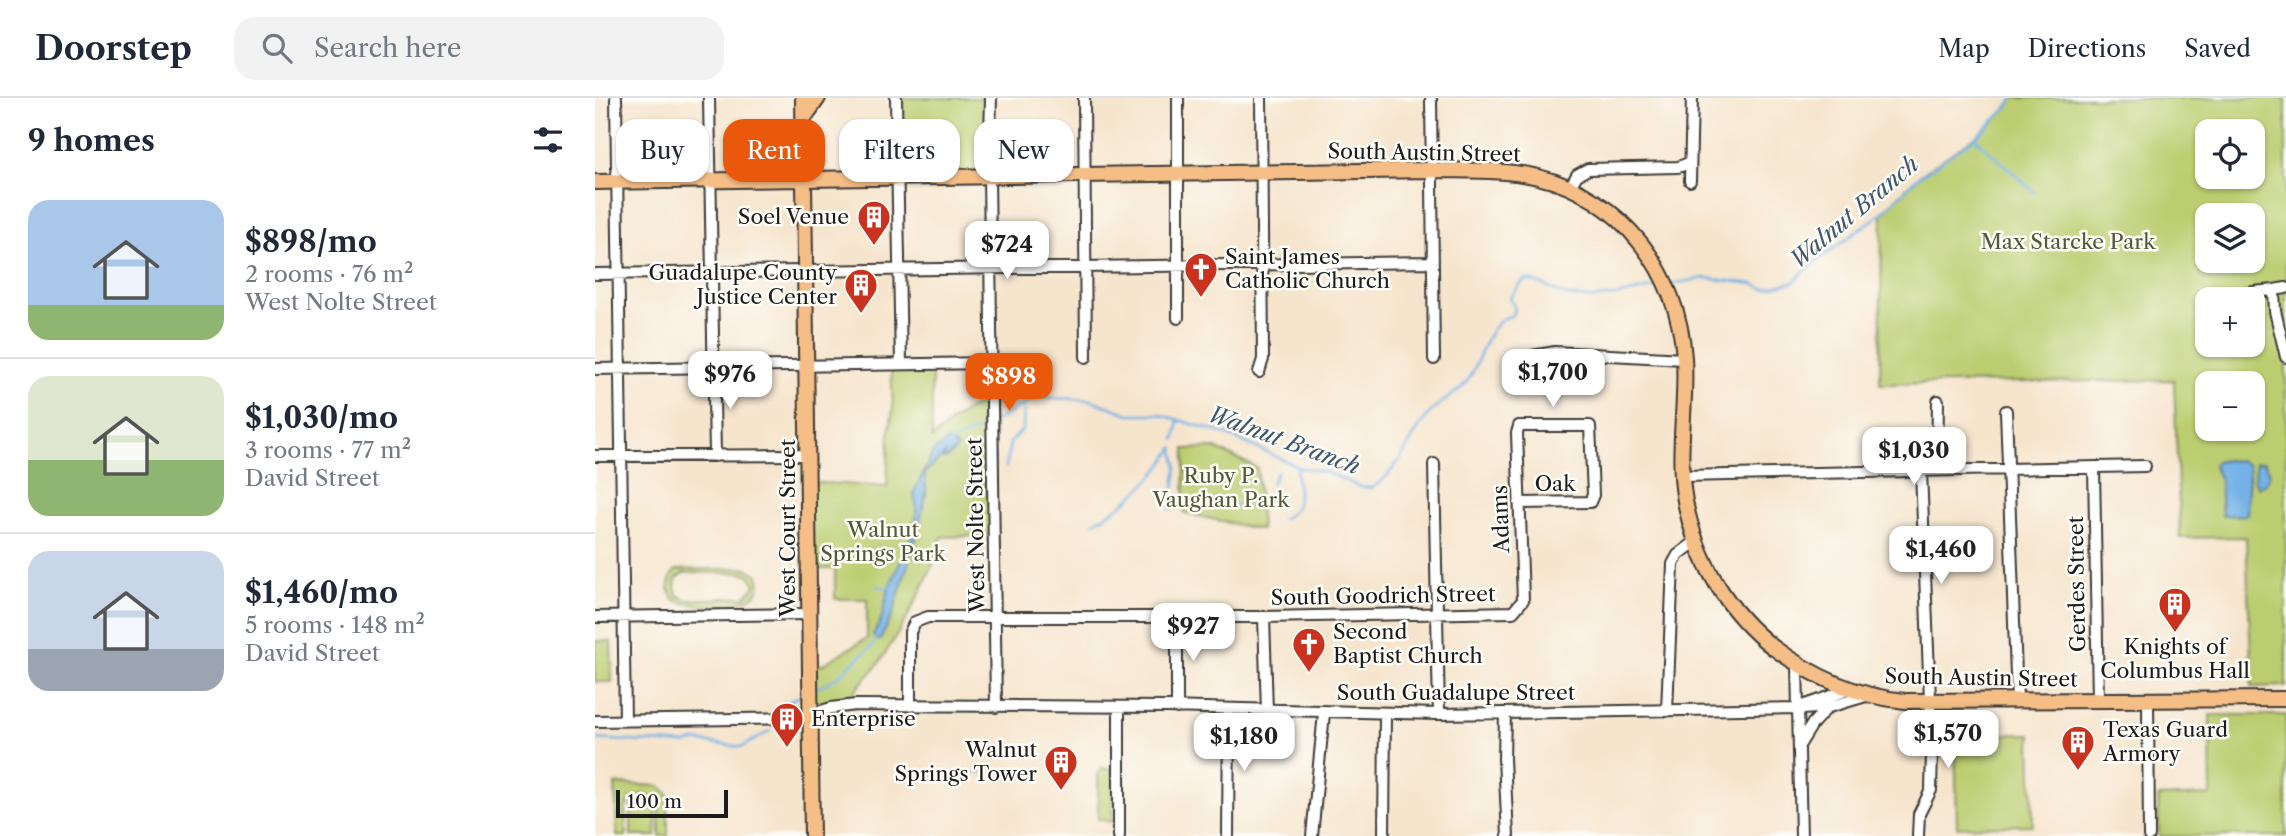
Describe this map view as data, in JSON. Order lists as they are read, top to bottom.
{
  "streets": {
    "main road": ["South Austin Street", "West Court Street"],
    "street": [
      "Oak",
      "Adams",
      "West Nolte Street",
      "Gerdes Street",
      "South Goodrich Street",
      "South Guadalupe Street"
    ]
  },
  "crossings": [
    ["South Austin Street", "Gerdes Street"],
    ["South Austin Street", "South Guadalupe Street"],
    ["Oak", "Adams"],
    ["Adams", "South Goodrich Street"],
    ["West Nolte Street", "South Goodrich Street"],
    ["West Nolte Street", "South Guadalupe Street"],
    ["West Court Street", "South Guadalupe Street"],
    ["South Goodrich Street", "South Guadalupe Street"]
  ],
  "water": ["Walnut Branch"],
  "parks": ["Max Starcke Park", "Ruby P. Vaughan Park", "Walnut Springs Park"],
  "places": {
    "building": [
      "Soel Venue",
      "Guadalupe County Justice Center",
      "Knights of Columbus Hall",
      "Enterprise",
      "Texas Guard Armory",
      "Walnut Springs Tower"
    ],
    "church": ["Saint James Catholic Church", "Second Baptist Church"]
  },
  "scale_bar": "100 m",
  "page": {
    "header": "Doorstep",
    "search": "Search here",
    "nav": ["Map", "Directions", "Saved"],
    "heading": "9 homes",
    "map_buttons": ["+", "−"],
    "chip": [
      "Buy",
      "Rent",
      "Filters",
      "New"
    ],
    "list": [
      {
        "name": "$898/mo",
        "note": "2 rooms · 76 m² · West Nolte Street"
      },
      {
        "name": "$1,030/mo",
        "note": "3 rooms · 77 m² · David Street"
      },
      {
        "name": "$1,460/mo",
        "note": "5 rooms · 148 m² · David Street"
      }
    ],
    "price": [
      "$724",
      "$1,700",
      "$976",
      "$898",
      "$1,030",
      "$1,460",
      "$927",
      "$1,570",
      "$1,180"
    ],
    "scale": "100 m"
  }
}
